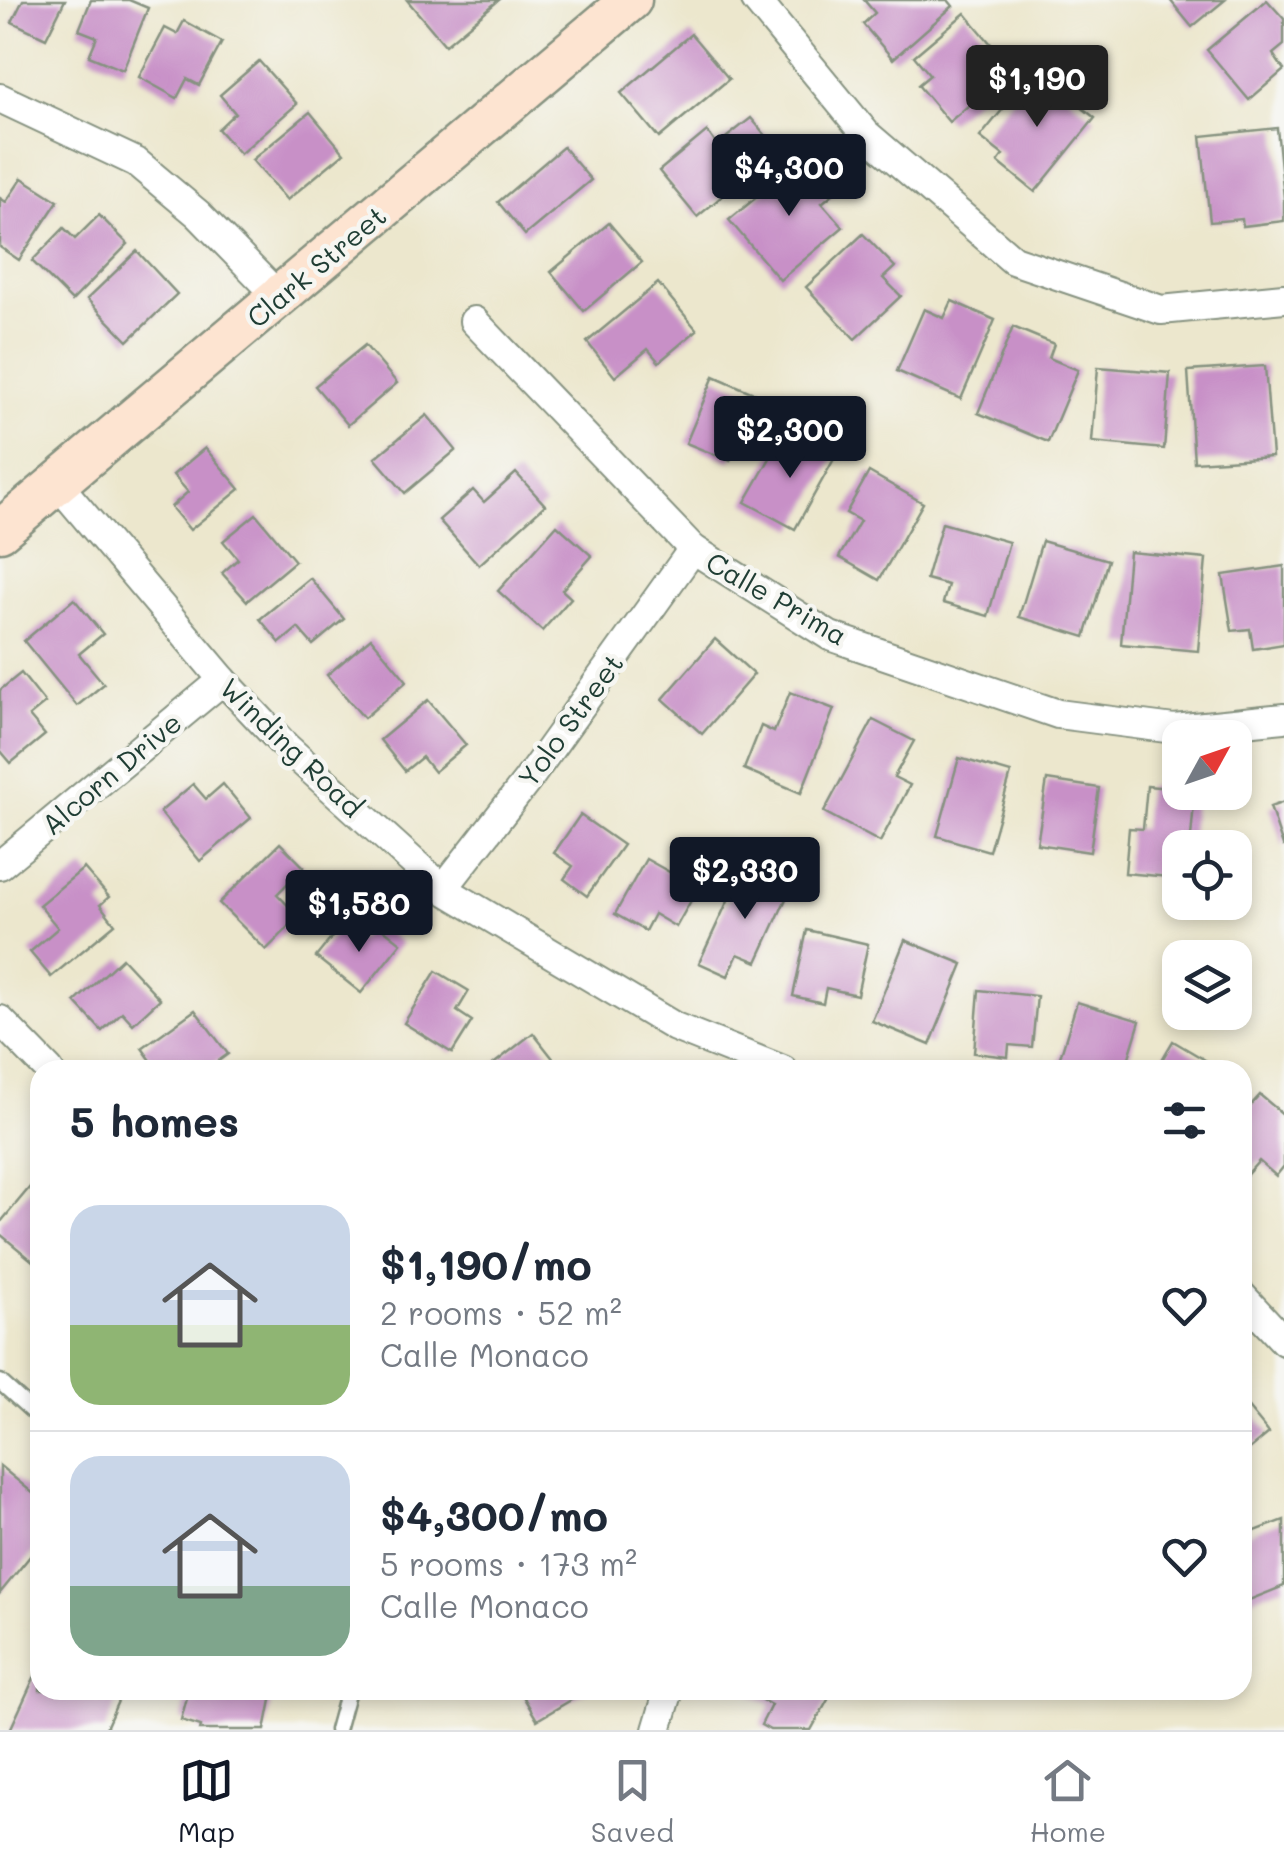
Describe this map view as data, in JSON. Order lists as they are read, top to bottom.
{
  "streets": {
    "street": [
      "Clark Street",
      "Calle Prima",
      "Yolo Street",
      "Winding Road",
      "Alcorn Drive"
    ]
  },
  "crossings": [
    ["Clark Street", "Winding Road"],
    ["Calle Prima", "Yolo Street"],
    ["Yolo Street", "Winding Road"],
    ["Winding Road", "Alcorn Drive"]
  ],
  "north": "top right",
  "page": {
    "price": [
      "$1,190",
      "$4,300",
      "$2,300",
      "$2,330",
      "$1,580"
    ],
    "heading": "5 homes",
    "list": [
      {
        "name": "$1,190/mo",
        "note": "2 rooms · 52 m² · Calle Monaco"
      },
      {
        "name": "$4,300/mo",
        "note": "5 rooms · 173 m² · Calle Monaco"
      }
    ],
    "tabs": ["Map", "Saved", "Home"]
  }
}
